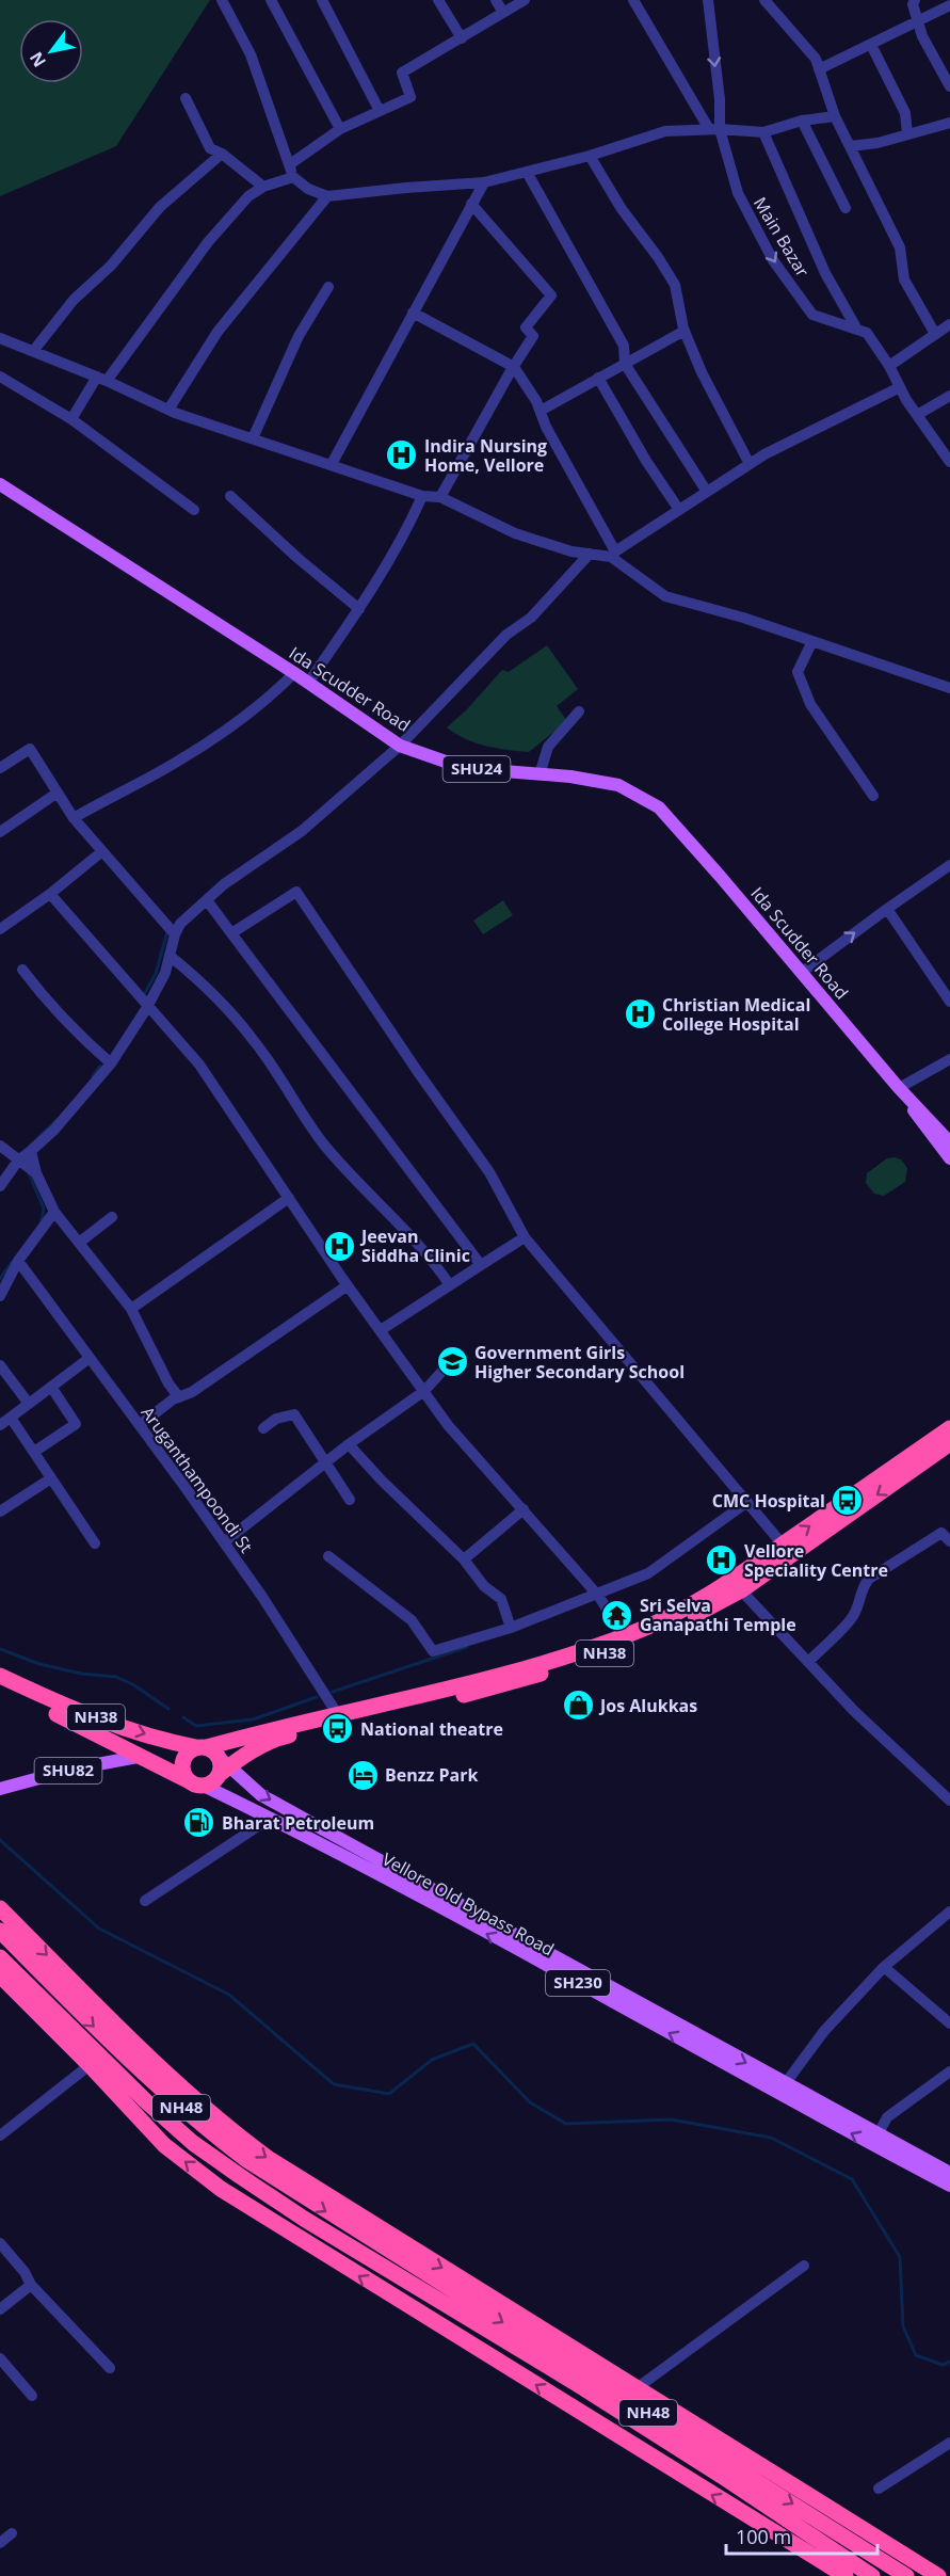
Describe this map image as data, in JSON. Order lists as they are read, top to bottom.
{
  "streets": {
    "highway": ["NH38", "NH48"],
    "main road": [
      "Ida Scudder Road",
      "SHU24",
      "SHU82",
      "Vellore Old Bypass Road",
      "SH230"
    ],
    "street": ["Main Bazar", "Aruganthampoondi St"]
  },
  "crossings": [
    ["Ida Scudder Road", "SHU24"],
    ["Aruganthampoondi St", "NH38"],
    ["NH38", "SHU82"],
    ["NH38", "Vellore Old Bypass Road"]
  ],
  "places": {
    "hospital": [
      "Indira Nursing Home, Vellore",
      "Christian Medical College Hospital",
      "Jeevan Siddha Clinic",
      "Vellore Speciality Centre"
    ],
    "school or university": ["Government Girls Higher Secondary School"],
    "bus stop": ["CMC Hospital", "National theatre"],
    "temple": ["Sri Selva Ganapathi Temple"],
    "shop": ["Jos Alukkas"],
    "hotel": ["Benzz Park"],
    "fuel station": ["Bharat Petroleum"]
  },
  "scale_bar": "100 m",
  "north": "bottom left"
}
